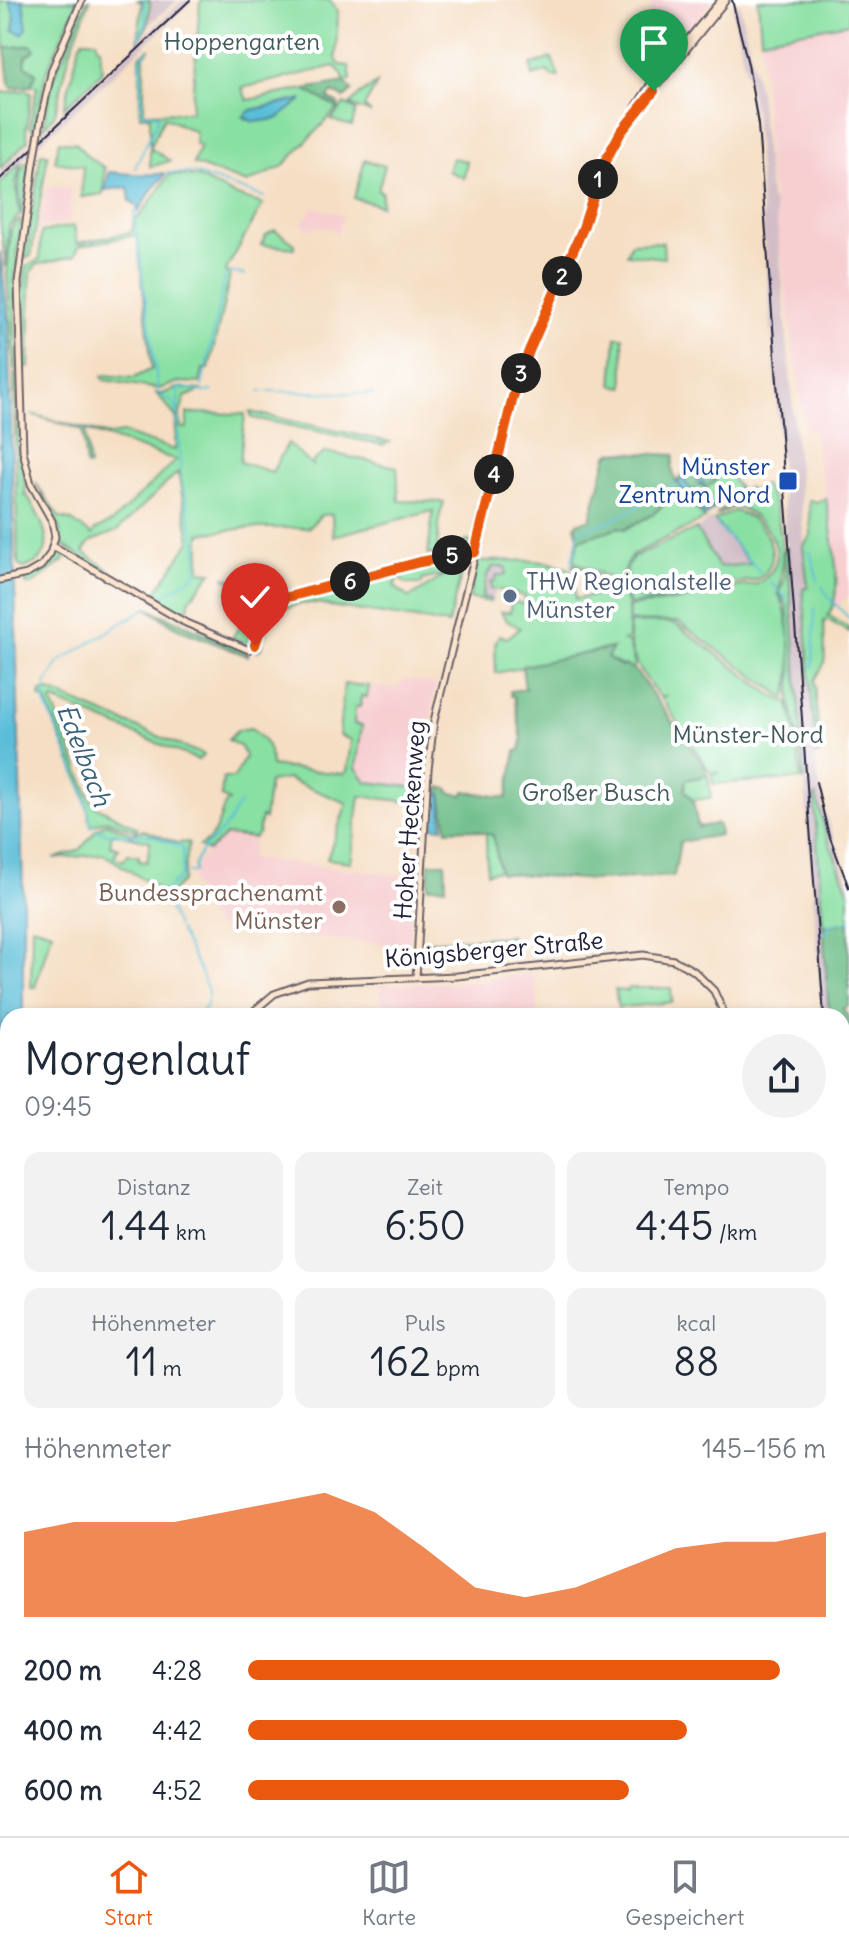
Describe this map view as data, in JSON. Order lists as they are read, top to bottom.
{
  "streets": {
    "street": ["Hoher Heckenweg", "Königsberger Straße"]
  },
  "crossings": [
    ["Hoher Heckenweg", "Königsberger Straße"]
  ],
  "water": ["Edelbach"],
  "parks": ["Hoppengarten", "Münster-Nord", "Großer Busch"],
  "places": {
    "transit": ["Münster Zentrum Nord"],
    "other": ["THW Regionalstelle Münster", "Bundessprachenamt Münster"]
  },
  "page": {
    "pins": [
      "1",
      "2",
      "3",
      "4",
      "5",
      "6"
    ],
    "heading": ["Morgenlauf", "09:45"],
    "stats": [
      ["Distanz", "1.44 km"],
      ["Zeit", "6:50"],
      ["Tempo", "4:45 /km"],
      ["Höhenmeter", "11 m"],
      ["Puls", "162 bpm"],
      ["kcal", "88"]
    ],
    "chart": ["Höhenmeter", "145–156 m"],
    "list": [
      {
        "name": "200 m",
        "note": "4:28"
      },
      {
        "name": "400 m",
        "note": "4:42"
      },
      {
        "name": "600 m",
        "note": "4:52"
      }
    ],
    "tabs": ["Start", "Karte", "Gespeichert"]
  }
}
